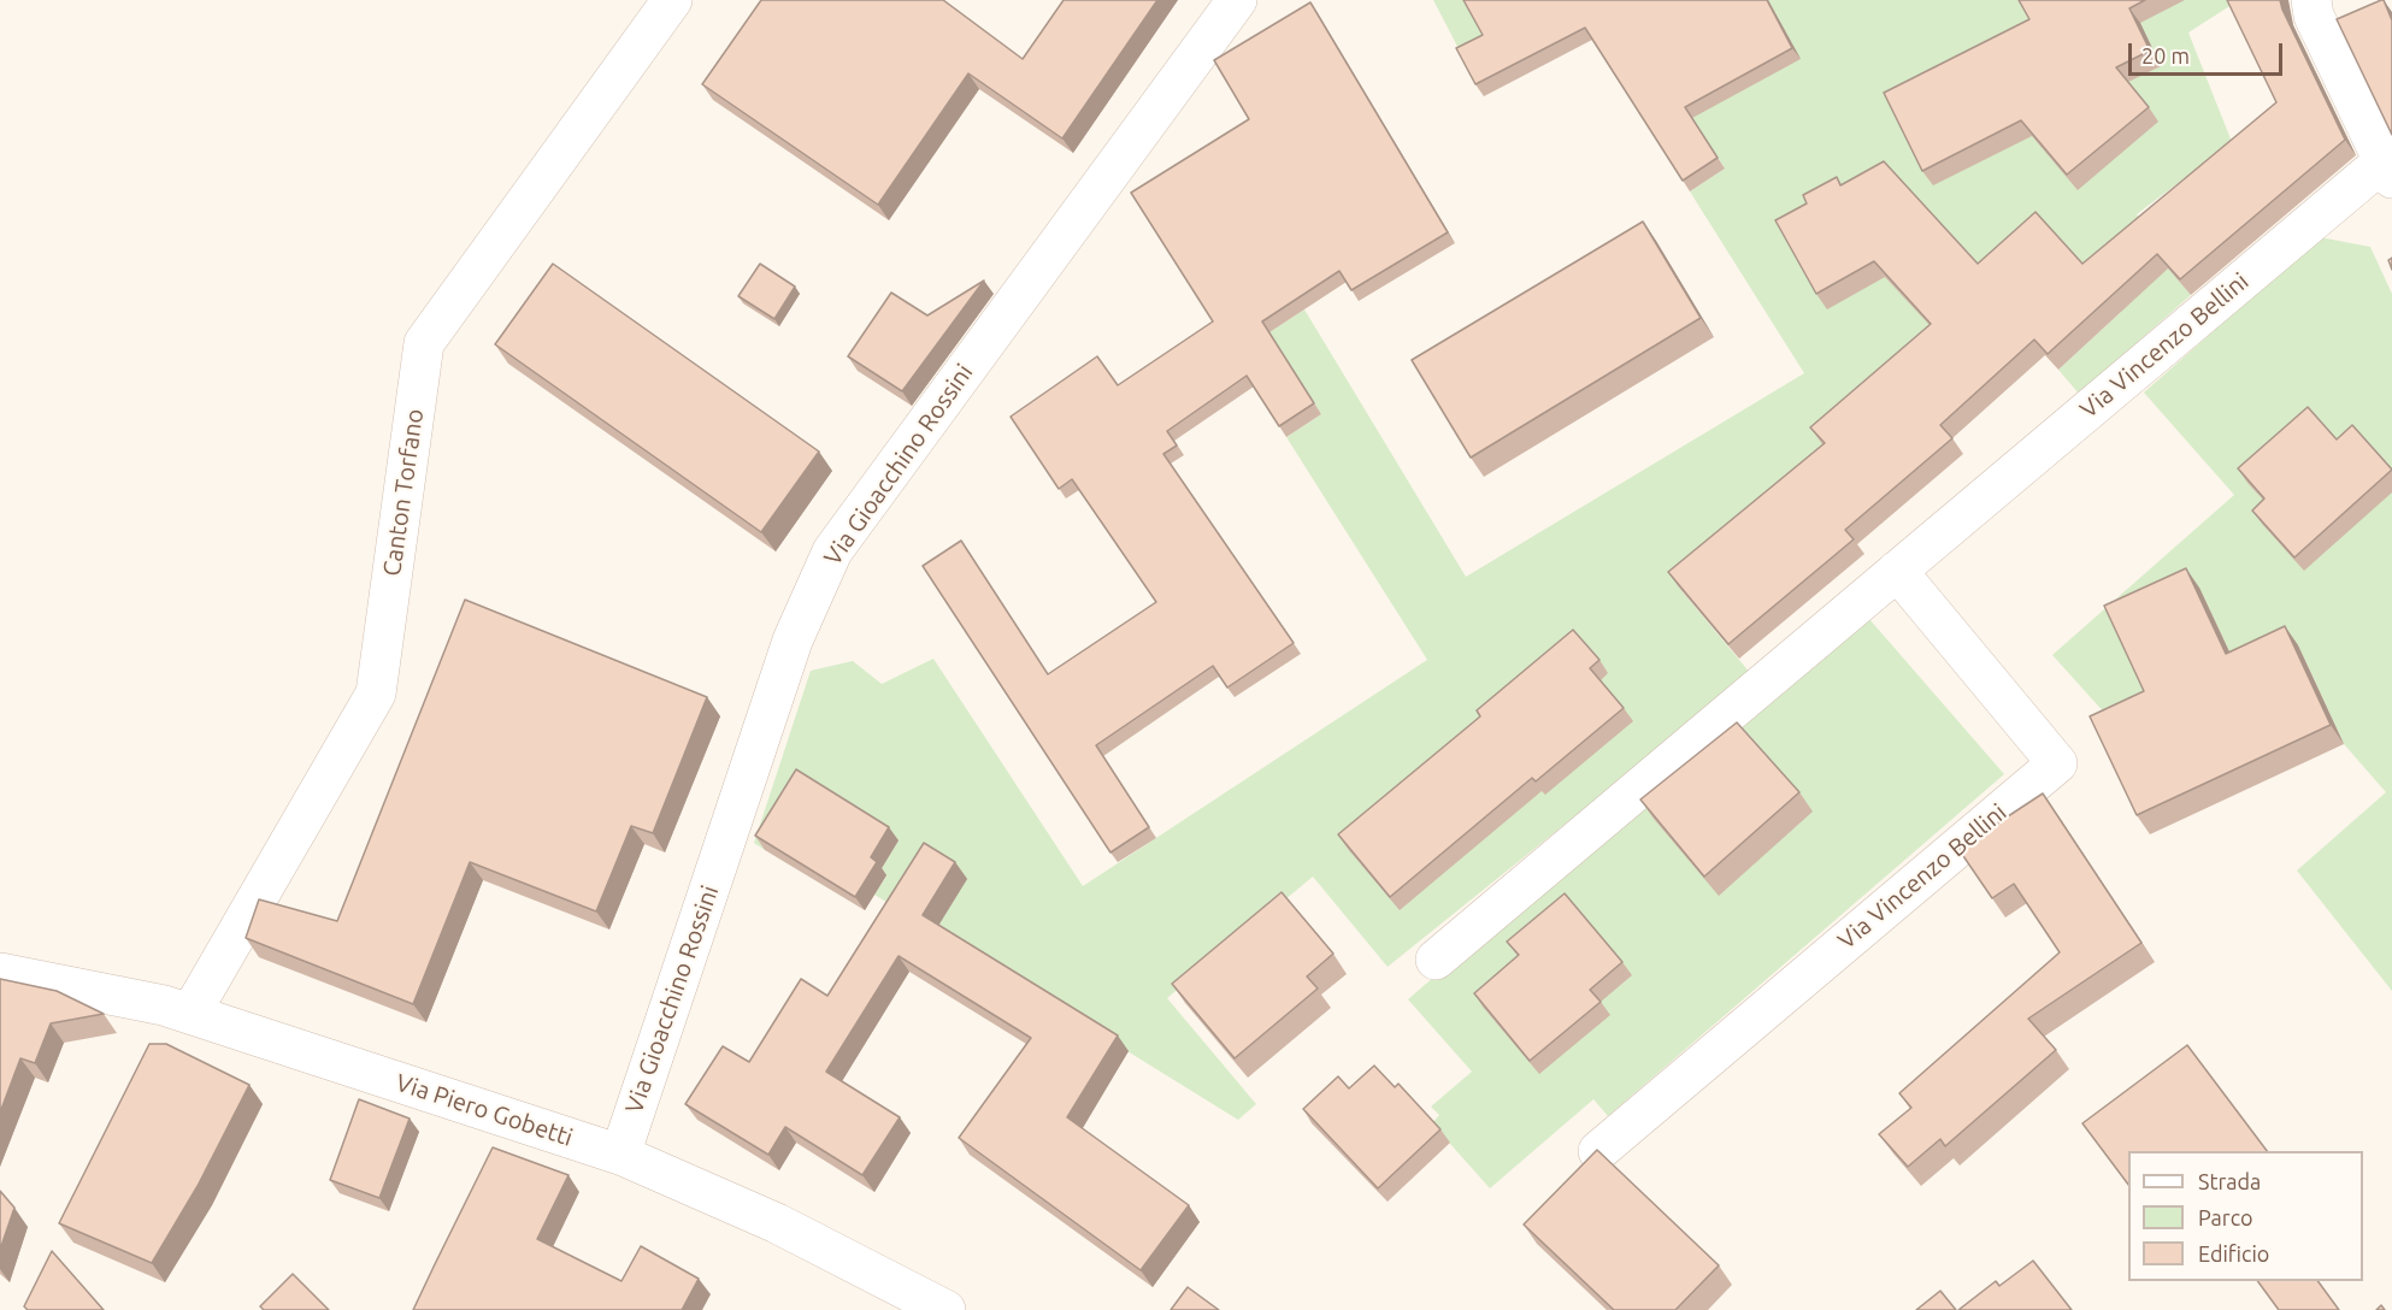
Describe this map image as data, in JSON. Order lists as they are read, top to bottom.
{
  "streets": {
    "street": [
      "Via Vincenzo Bellini",
      "Via Gioacchino Rossini",
      "Canton Torfano",
      "Via Piero Gobetti"
    ]
  },
  "crossings": [
    ["Via Gioacchino Rossini", "Via Piero Gobetti"],
    ["Canton Torfano", "Via Piero Gobetti"]
  ],
  "legend": ["Strada", "Parco", "Edificio"],
  "scale_bar": "20 m"
}
